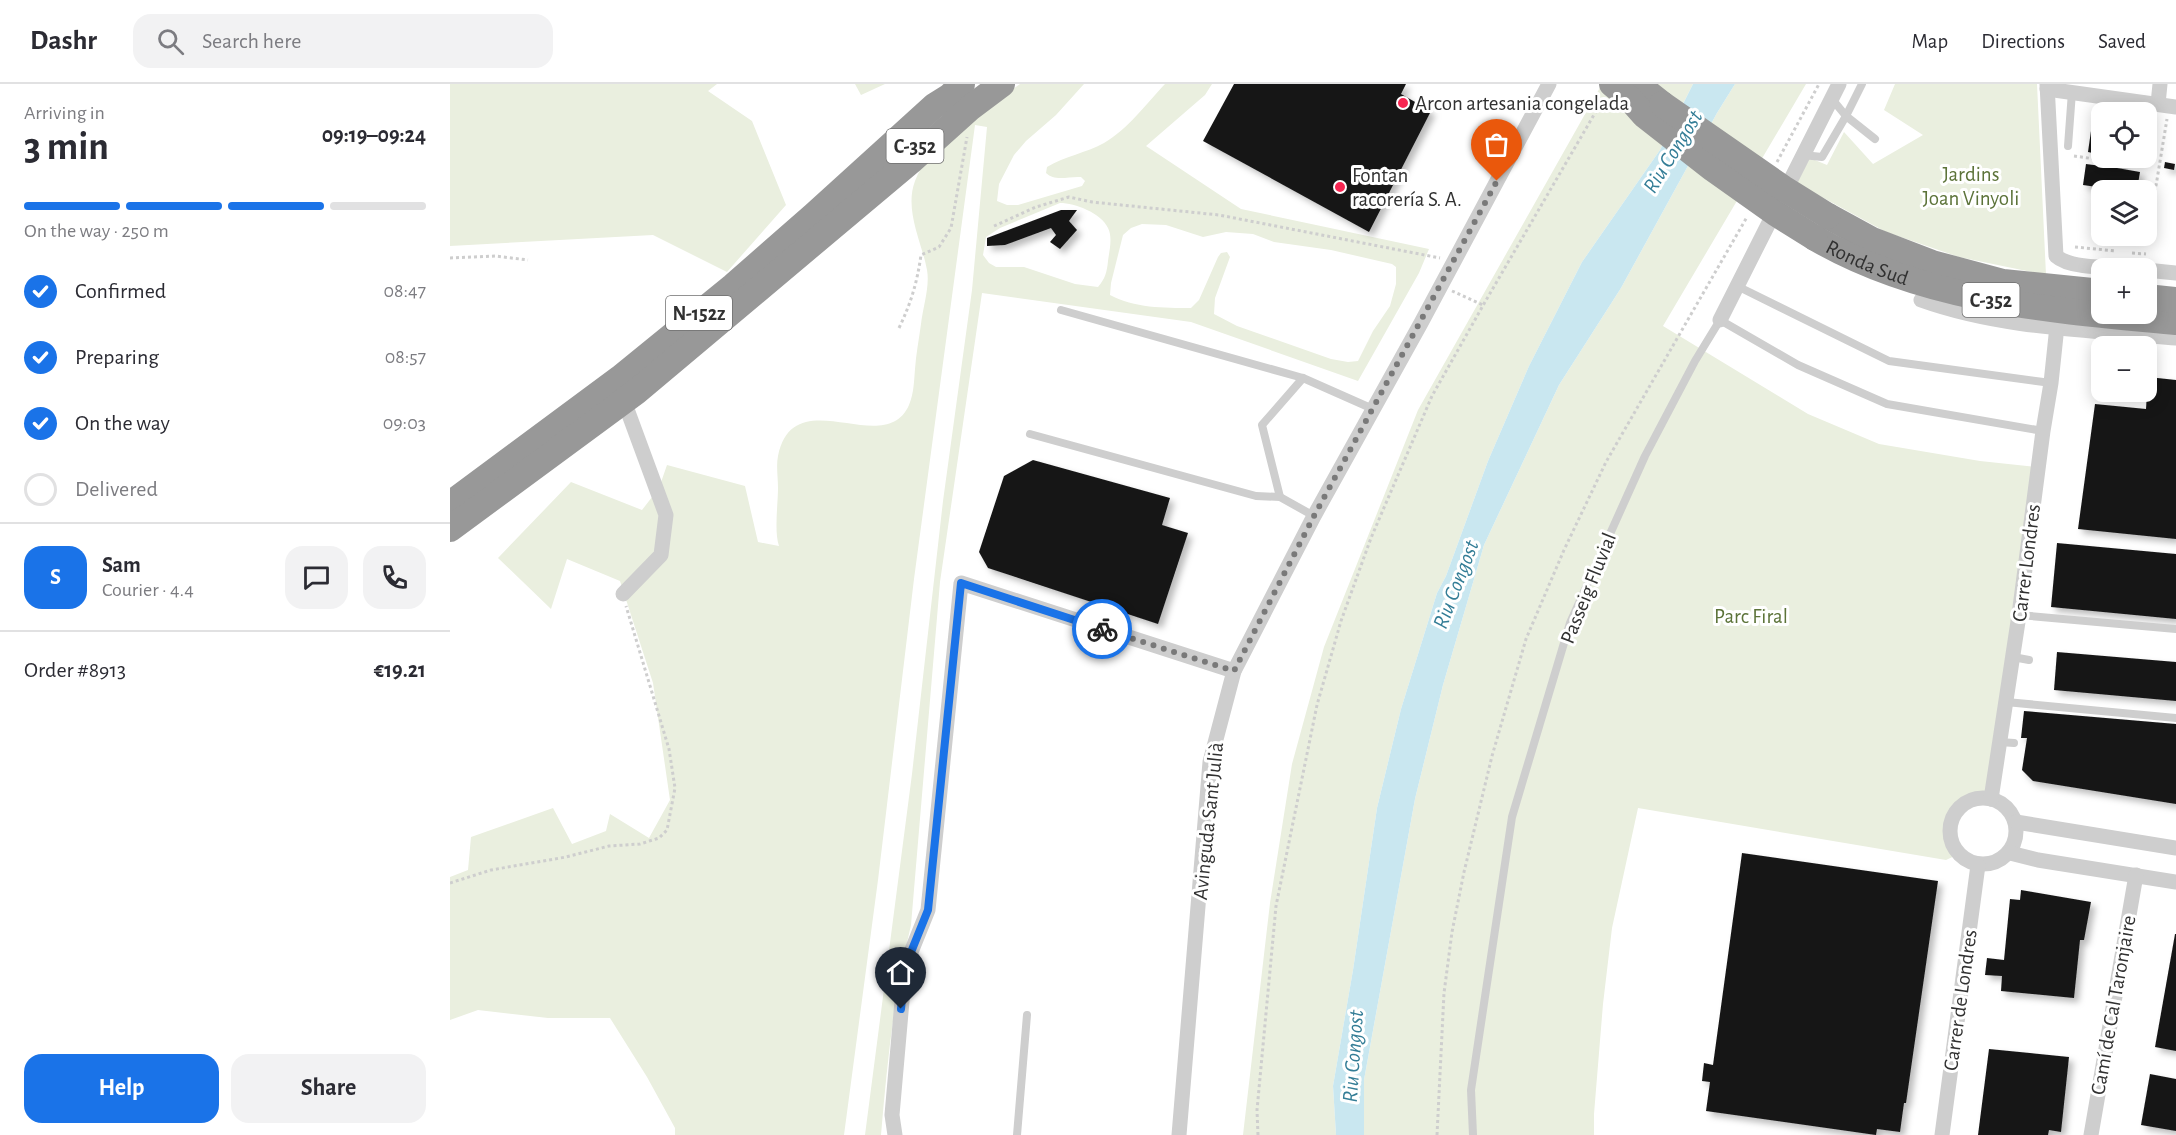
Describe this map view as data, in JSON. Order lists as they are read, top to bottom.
{
  "streets": {
    "highway": ["C-352", "Ronda Sud", "N-152z"],
    "street": [
      "Carrer Londres",
      "Passeig Fluvial",
      "Avinguda Sant Julià",
      "Carrer de Londres",
      "Camí de Cal Taronjaire"
    ]
  },
  "crossings": [
    ["C-352", "N-152z"],
    ["Carrer Londres", "Carrer de Londres"]
  ],
  "water": ["Riu Congost"],
  "parks": ["Jardins Joan Vinyoli", "Parc Firal"],
  "places": ["Arcon artesania congelada", "Fontan racorería S. A."],
  "page": {
    "header": "Dashr",
    "search": "Search here",
    "nav": ["Map", "Directions", "Saved"],
    "heading": ["3 min", "Arriving in", "09:19–09:24"],
    "panel": [
      "Sam",
      "Courier · 4.4",
      "Order #8913",
      "€19.21"
    ],
    "map_buttons": ["+", "−"],
    "bar": "On the way · 250 m",
    "list": [
      ["Confirmed", "08:47"],
      ["Preparing", "08:57"],
      ["On the way", "09:03"],
      "Delivered"
    ],
    "round": "S",
    "buttons": ["Help", "Share"]
  }
}
